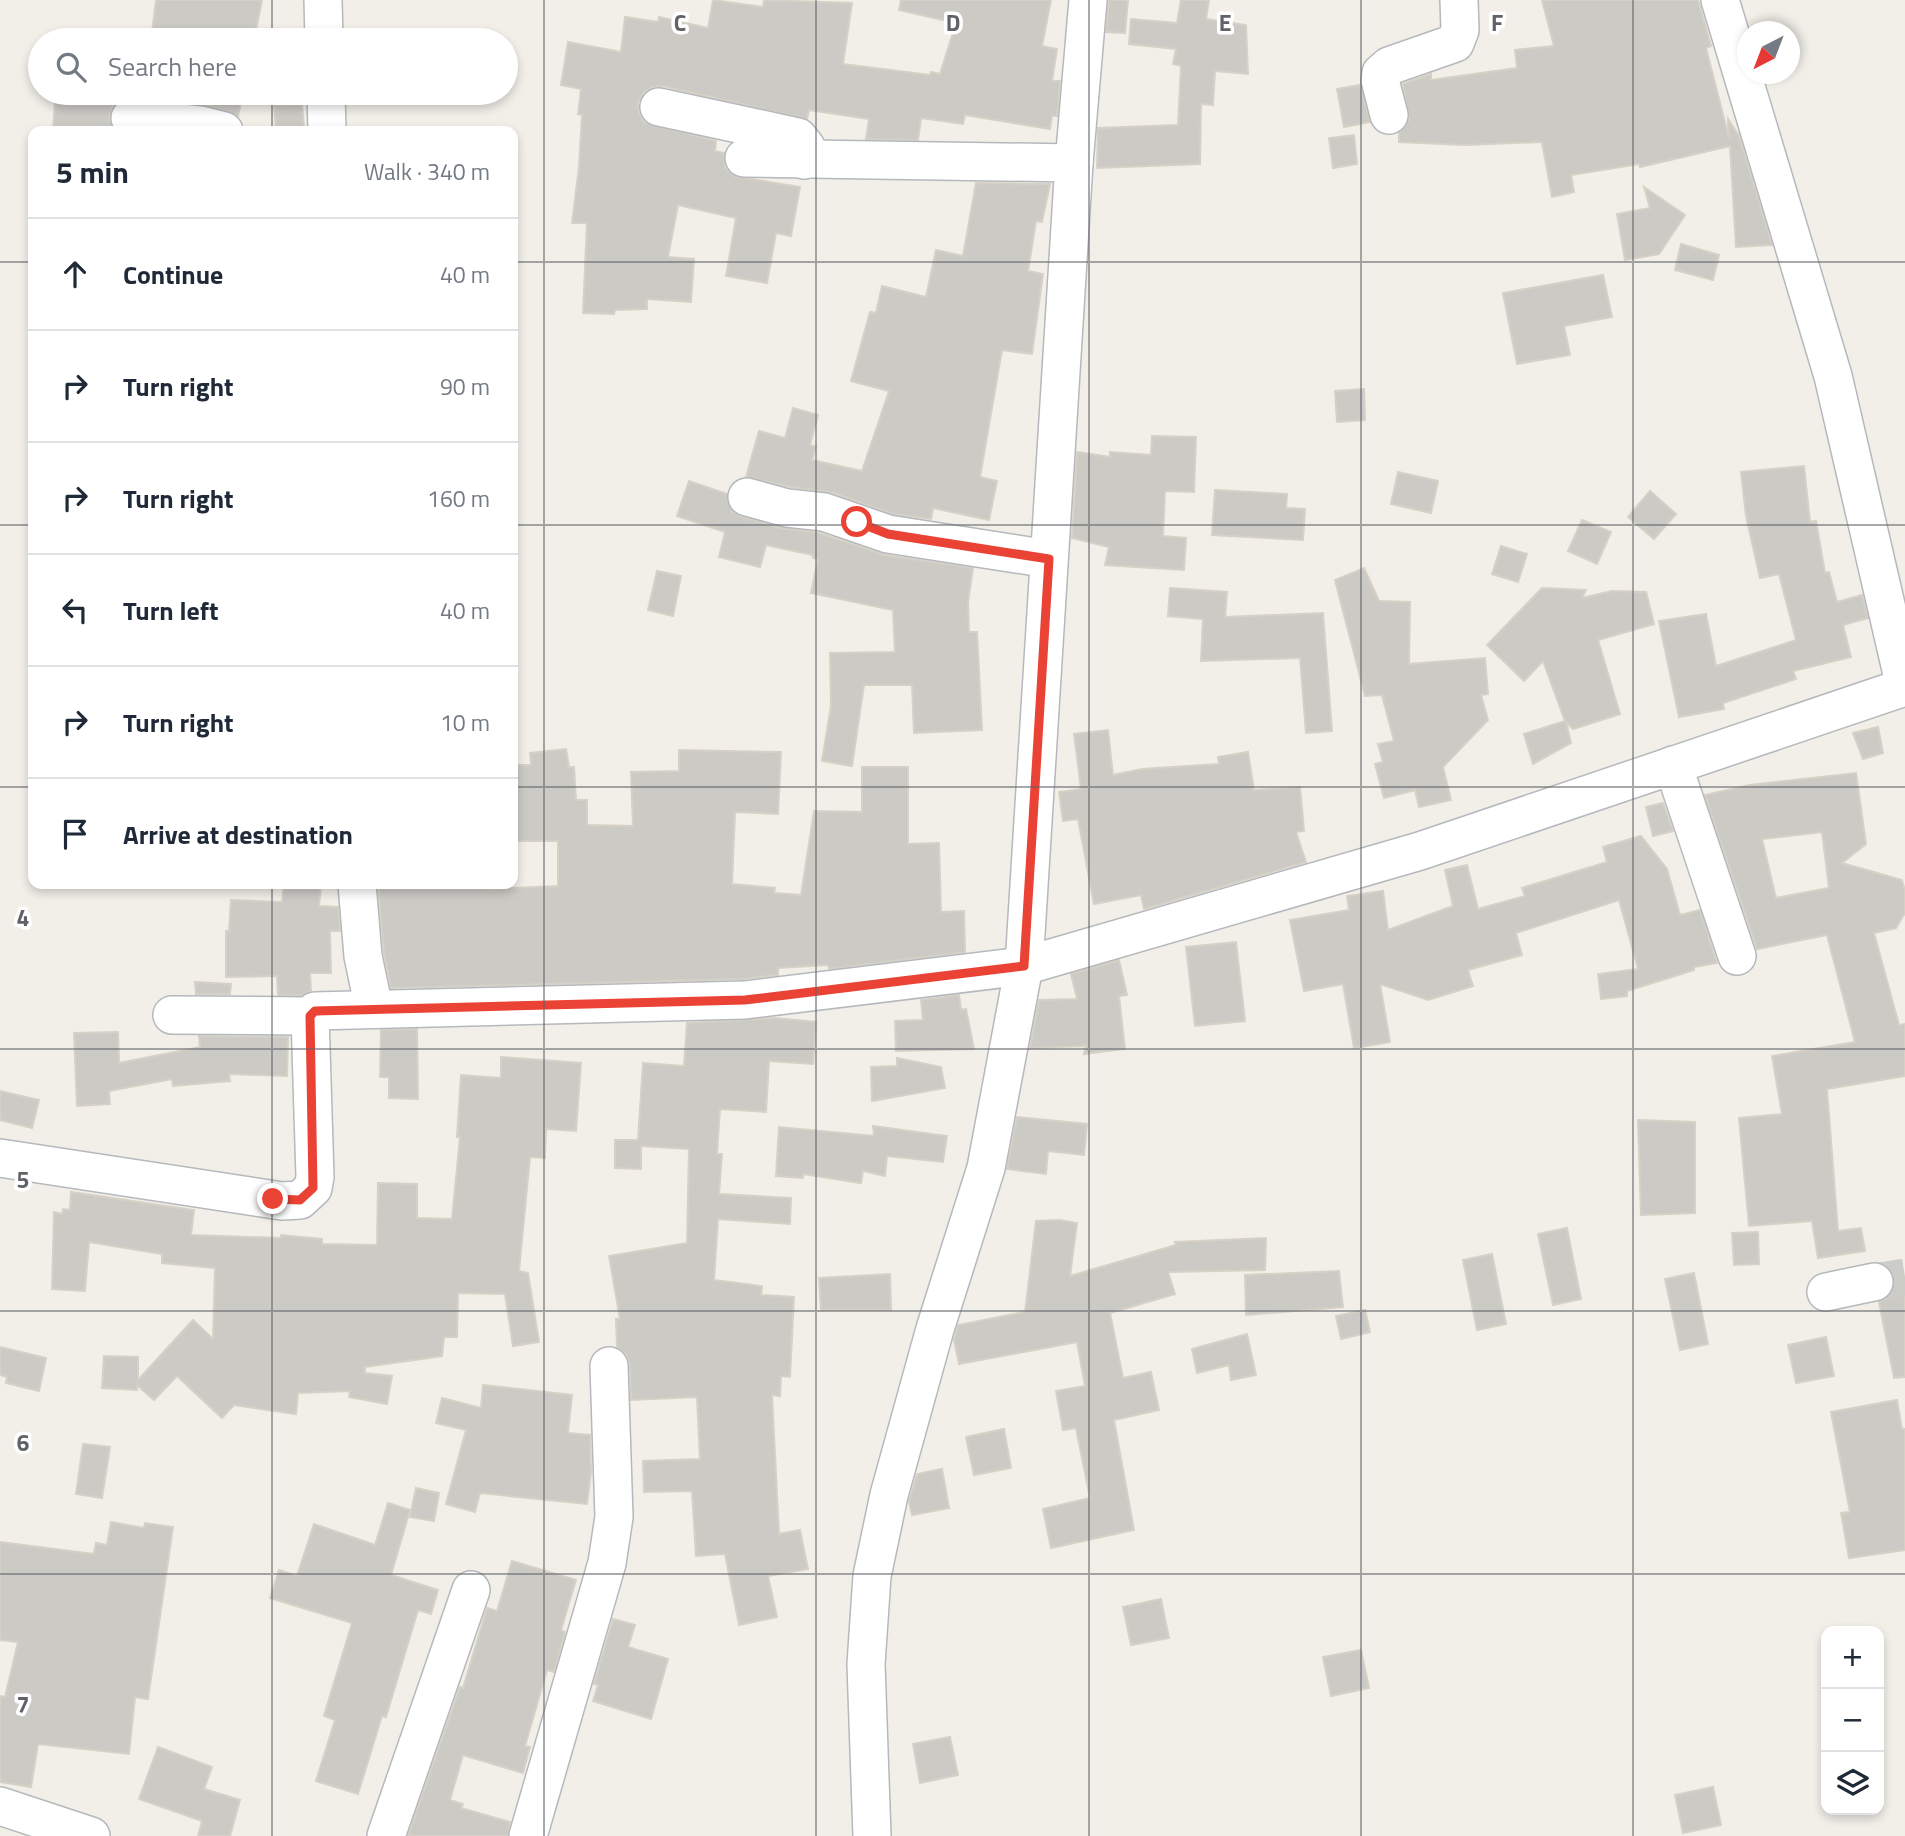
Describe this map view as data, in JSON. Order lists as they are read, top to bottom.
{
  "north": "bottom left",
  "page": {
    "search": "Search here",
    "heading": ["5 min", "Walk · 340 m"],
    "list": [
      ["Continue", "40 m"],
      ["Turn right", "90 m"],
      ["Turn right", "160 m"],
      ["Turn left", "40 m"],
      ["Turn right", "10 m"],
      "Arrive at destination"
    ],
    "map_buttons": ["+", "−"]
  },
  "grid": {
    "columns": [
      "C",
      "D",
      "E",
      "F"
    ],
    "rows": [
      "4",
      "5",
      "6",
      "7"
    ]
  }
}
